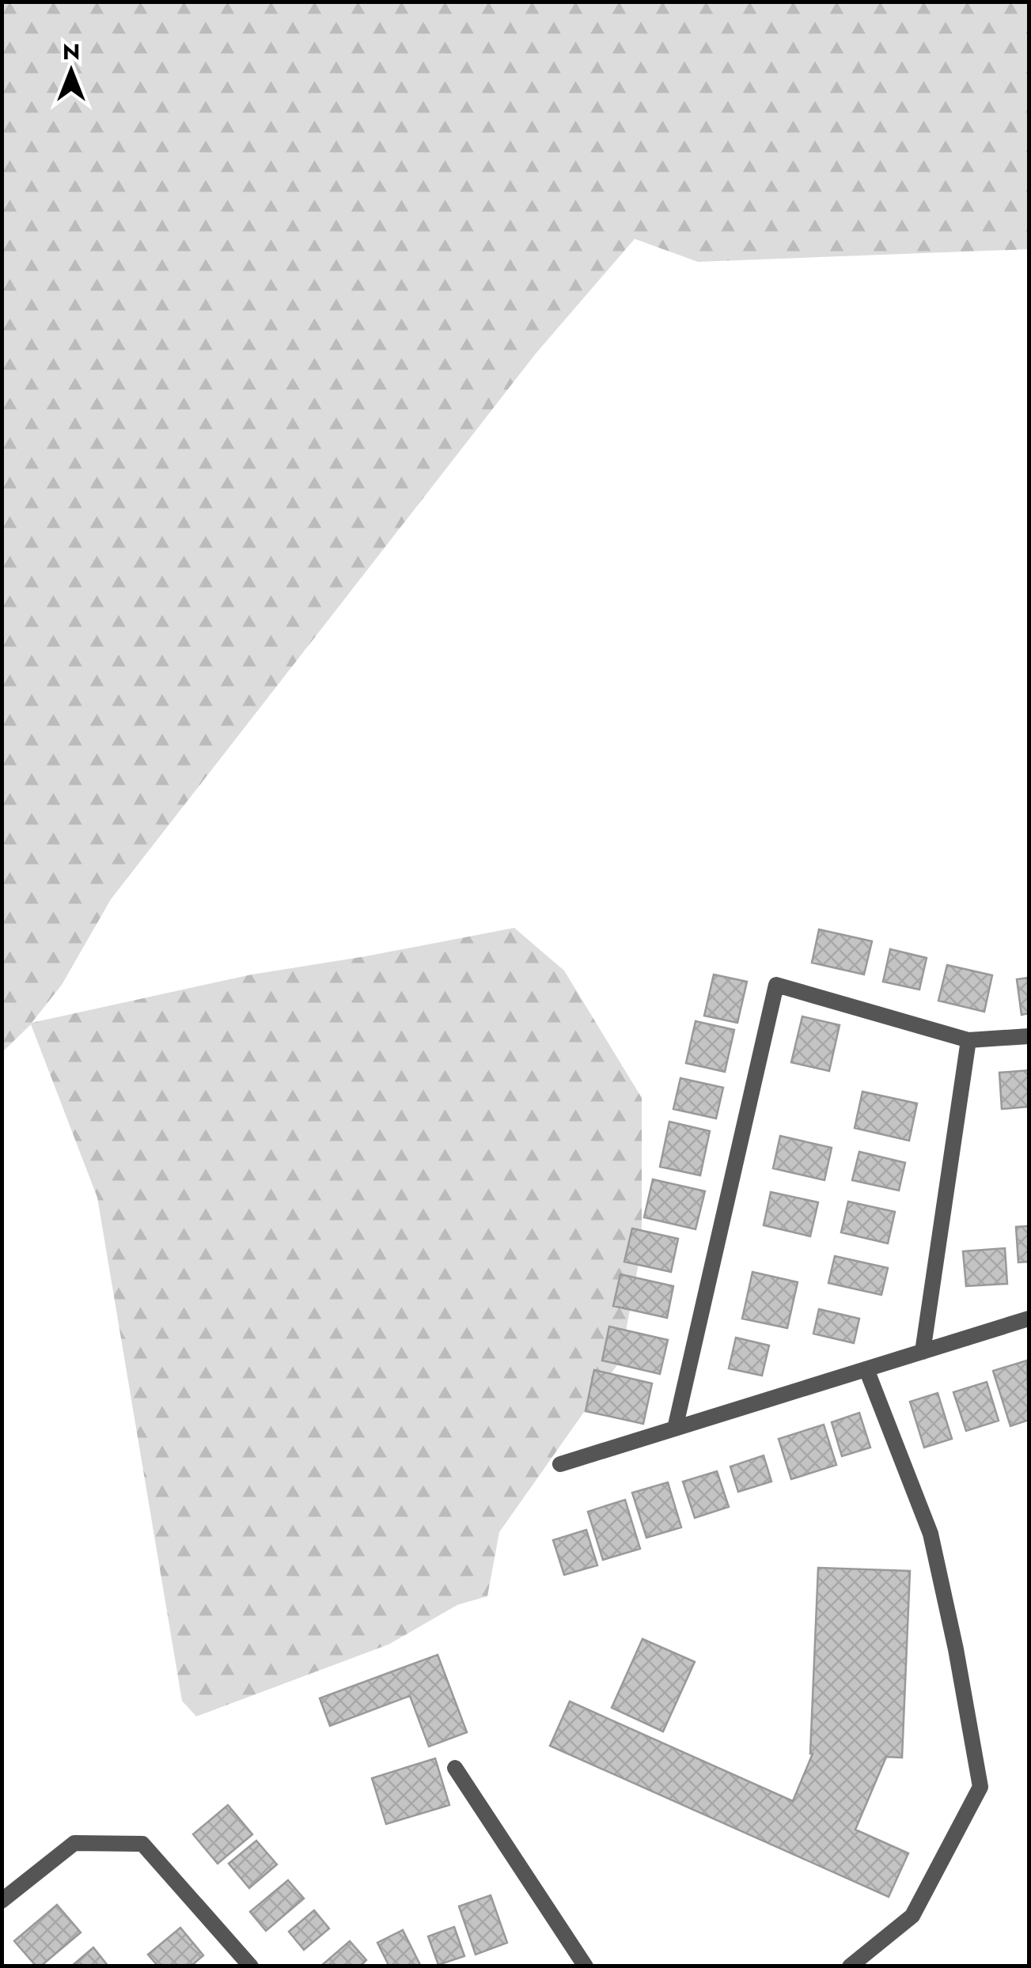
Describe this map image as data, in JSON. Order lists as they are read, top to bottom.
{
  "north": "top"
}
